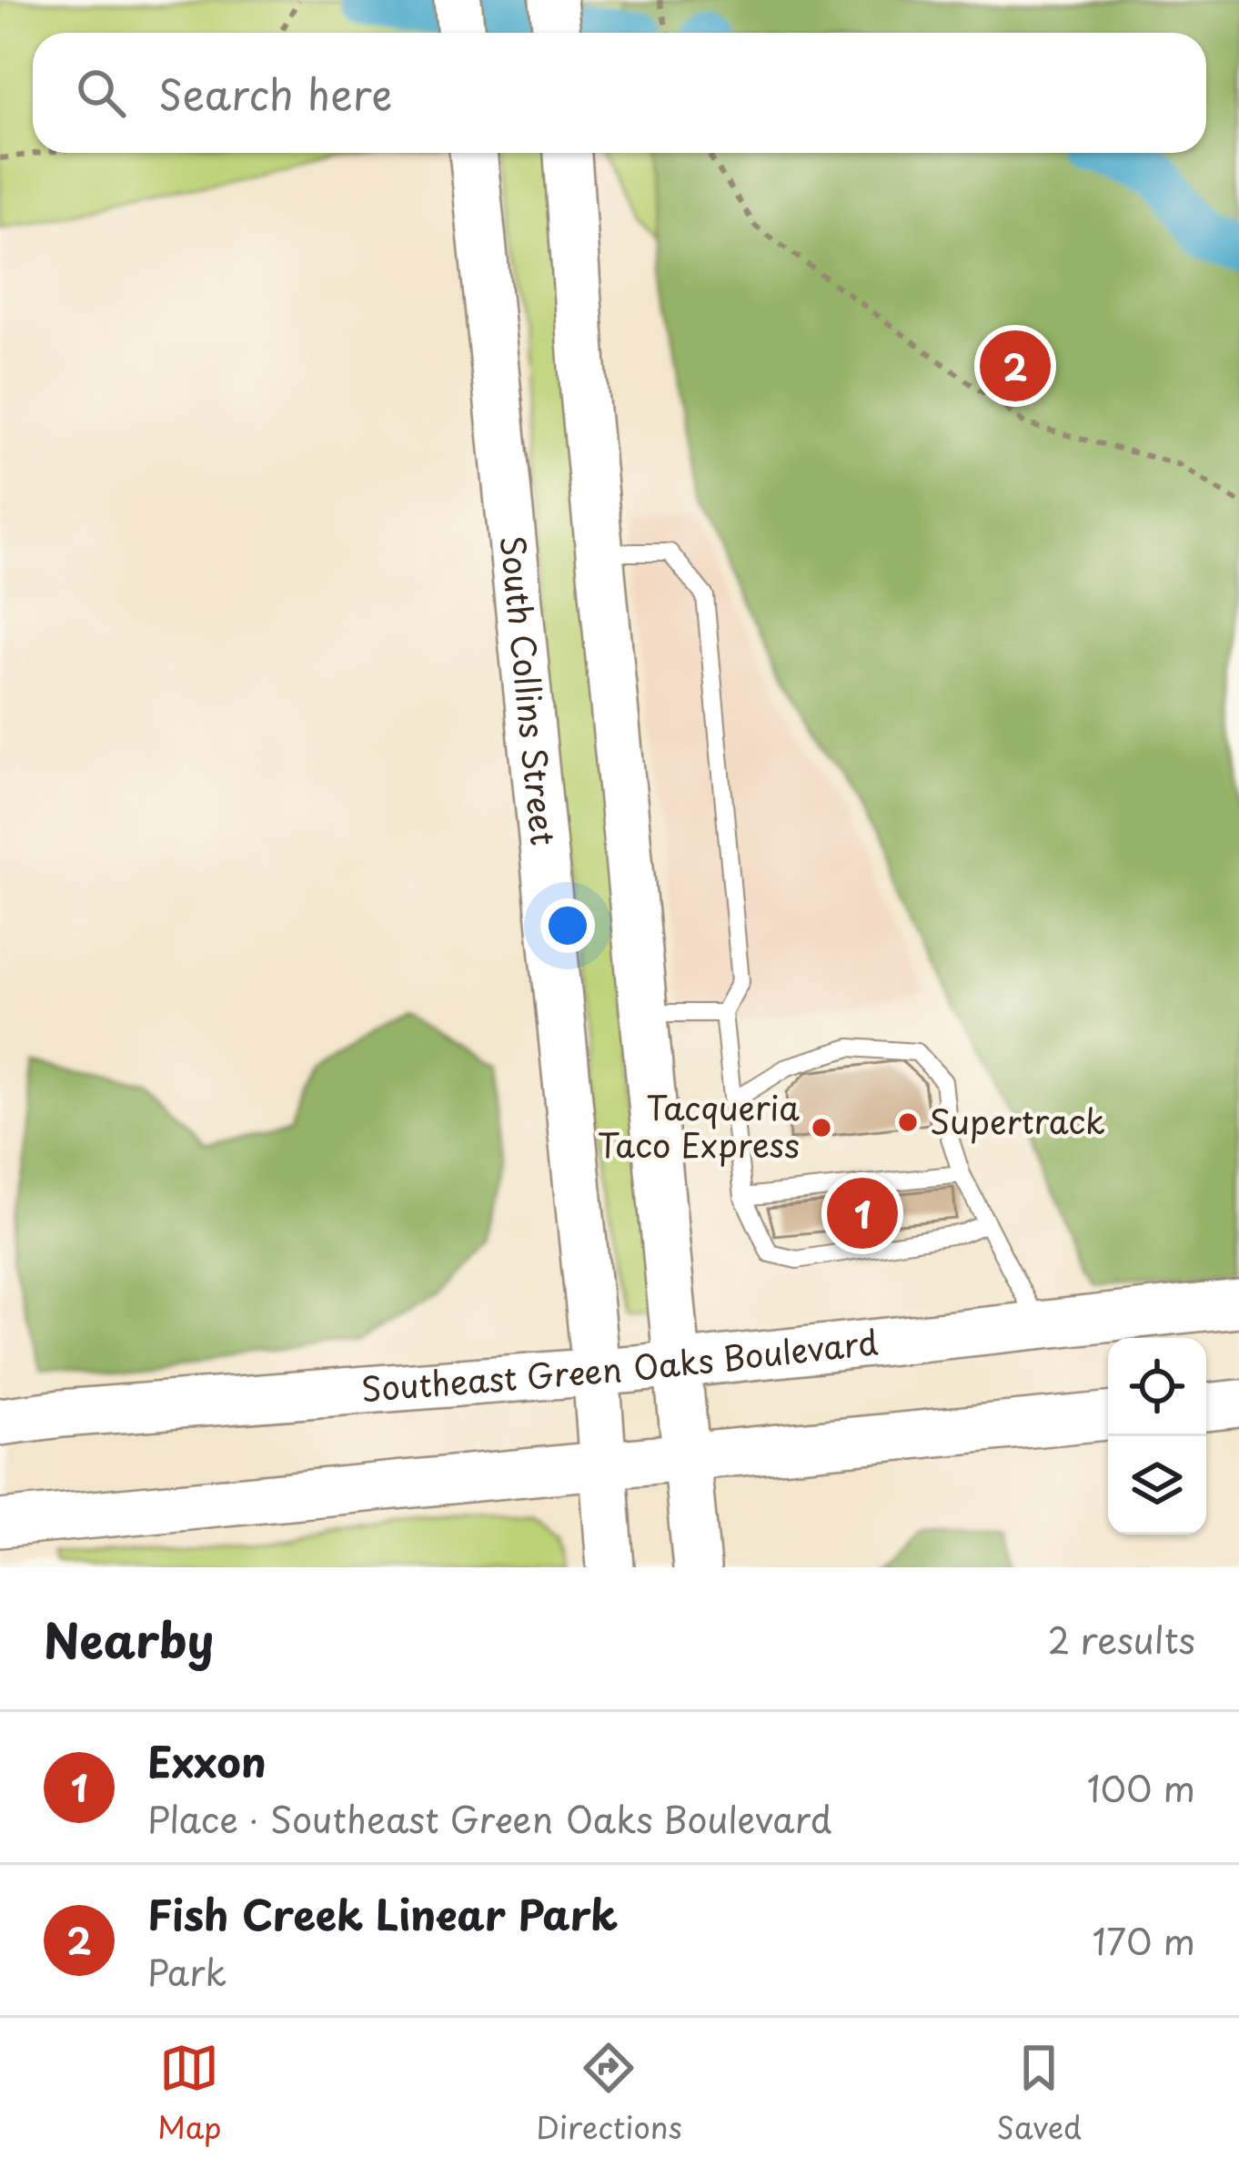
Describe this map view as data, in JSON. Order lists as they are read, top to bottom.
{
  "streets": {
    "main road": ["South Collins Street", "Southeast Green Oaks Boulevard"]
  },
  "crossings": [
    ["South Collins Street", "Southeast Green Oaks Boulevard"]
  ],
  "places": ["Supertrack", "Tacqueria Taco Express"],
  "page": {
    "search": "Search here",
    "pins": ["2", "1"],
    "heading": ["Nearby", "2 results"],
    "list": [
      {
        "mark": "1",
        "name": "Exxon",
        "note": "Place · Southeast Green Oaks Boulevard",
        "value": "100 m"
      },
      {
        "mark": "2",
        "name": "Fish Creek Linear Park",
        "note": "Park",
        "value": "170 m"
      }
    ],
    "nav": ["Map", "Directions", "Saved"]
  }
}
